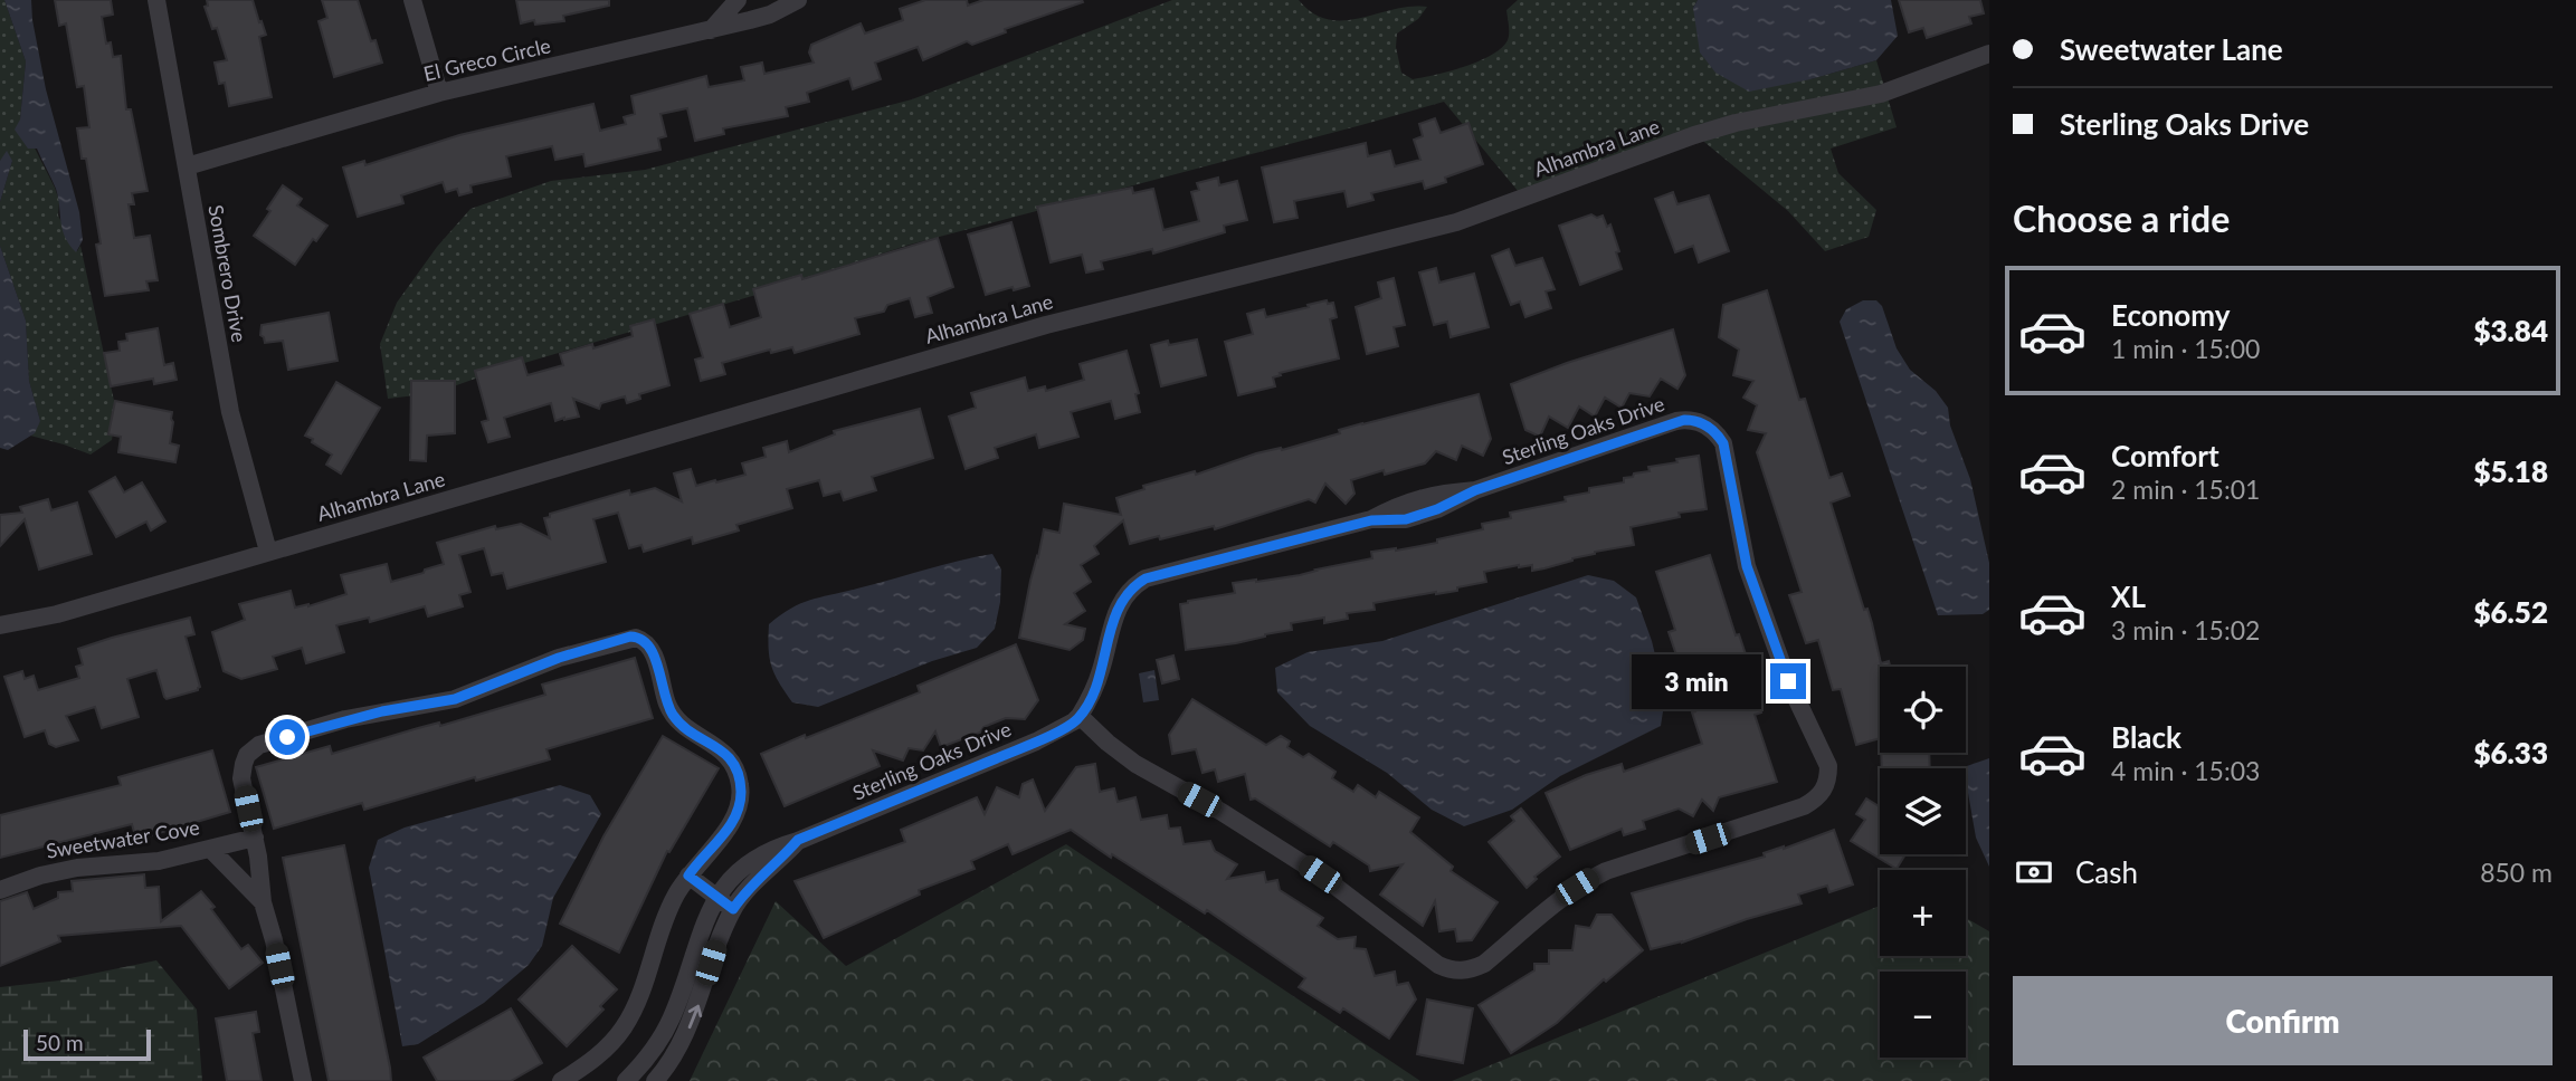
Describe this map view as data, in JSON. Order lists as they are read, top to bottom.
{
  "streets": {
    "street": [
      "El Greco Circle",
      "Alhambra Lane",
      "Sombrero Drive",
      "Sterling Oaks Drive",
      "Sweetwater Cove"
    ]
  },
  "crossings": [
    ["El Greco Circle", "Sombrero Drive"],
    ["Alhambra Lane", "Sombrero Drive"]
  ],
  "scale_bar": "50 m",
  "page": {
    "banner": ["Sweetwater Lane", "Sterling Oaks Drive"],
    "heading": "Choose a ride",
    "list": [
      {
        "name": "Economy",
        "note": "1 min · 15:00",
        "value": "$3.84"
      },
      {
        "name": "Comfort",
        "note": "2 min · 15:01",
        "value": "$5.18"
      },
      {
        "name": "XL",
        "note": "3 min · 15:02",
        "value": "$6.52"
      },
      {
        "name": "Black",
        "note": "4 min · 15:03",
        "value": "$6.33"
      }
    ],
    "bubble": "3 min",
    "map_buttons": ["+", "−"],
    "pay": ["Cash", "850 m"],
    "buttons": "Confirm",
    "scale": "50 m"
  }
}
